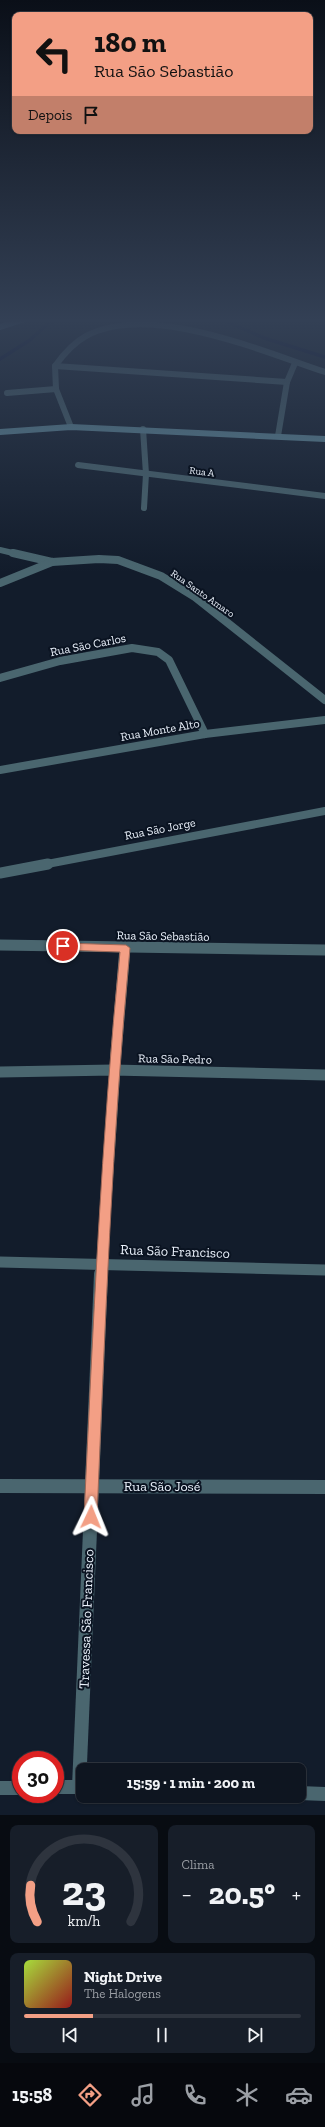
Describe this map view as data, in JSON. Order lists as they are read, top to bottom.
{
  "streets": {
    "street": [
      "Rua A",
      "Rua Santo Amaro",
      "Rua São Carlos",
      "Rua Monte Alto",
      "Rua São Jorge",
      "Rua São Sebastião",
      "Rua São Pedro",
      "Rua São Francisco",
      "Rua São José",
      "Travessa São Francisco"
    ]
  },
  "crossings": [
    ["Rua São Carlos", "Rua Monte Alto"],
    ["Rua São Sebastião", "Travessa São Francisco"],
    ["Rua São Pedro", "Travessa São Francisco"],
    ["Rua São Francisco", "Travessa São Francisco"],
    ["Rua São José", "Travessa São Francisco"]
  ],
  "page": {
    "turn": ["180 m", "Rua São Sebastião"],
    "then": "Depois",
    "limit": "30",
    "trip": "15:59 · 1 min · 200 m",
    "tile": "Clima",
    "heat": ["−", "20.5°", "+"],
    "song": ["Night Drive", "The Halogens"],
    "tabs": "15:58",
    "gauge": ["23", "km/h"]
  }
}
